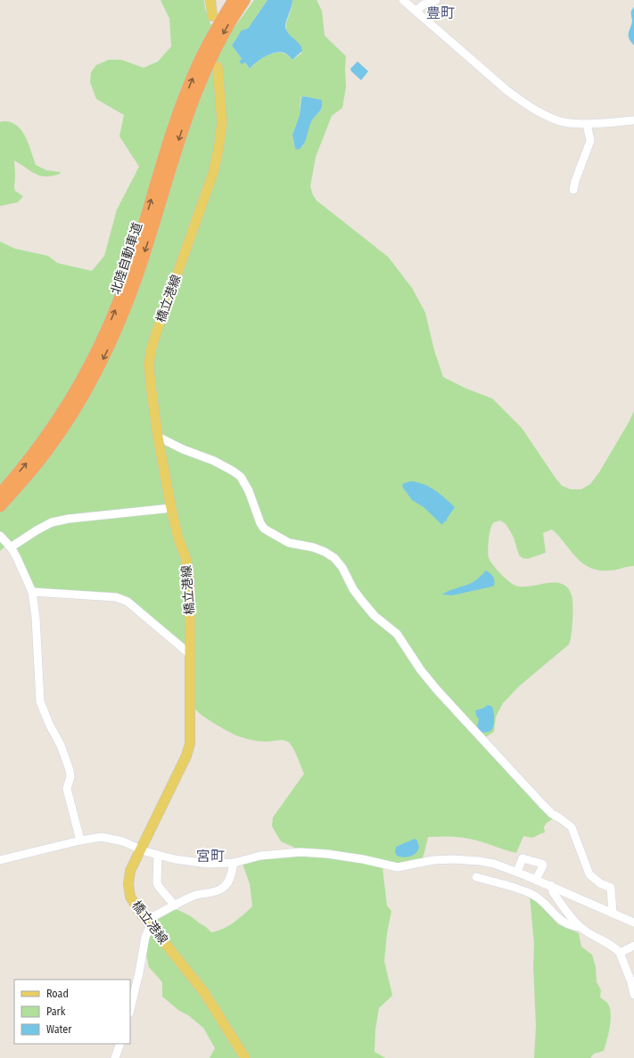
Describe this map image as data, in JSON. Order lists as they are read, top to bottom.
{
  "streets": {
    "highway": ["北陸自動車道"],
    "main road": ["橋立港線"]
  },
  "districts": ["豊町", "宮町"],
  "legend": ["Road", "Park", "Water"]
}
